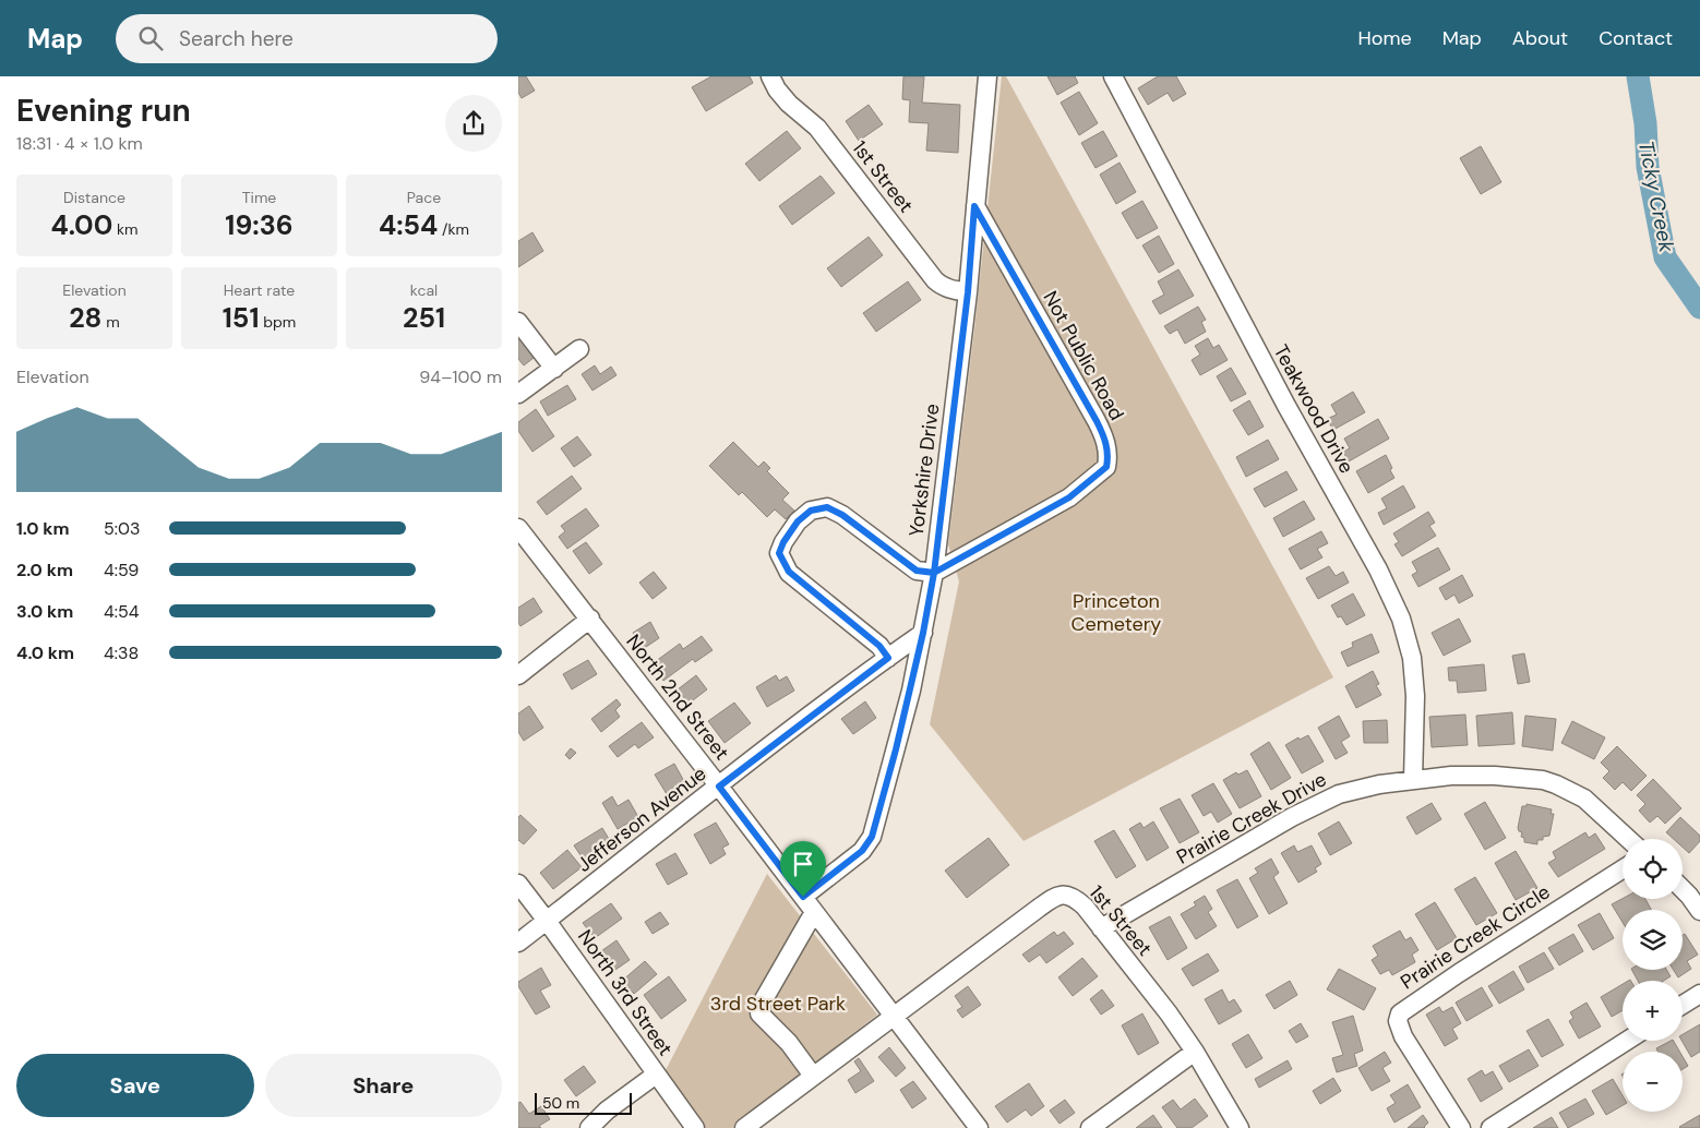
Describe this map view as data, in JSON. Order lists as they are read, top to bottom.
{
  "streets": {
    "street": [
      "1st Street",
      "Not Public Road",
      "Teakwood Drive",
      "Yorkshire Drive",
      "North 2nd Street",
      "Prairie Creek Drive",
      "Jefferson Avenue",
      "Prairie Creek Circle",
      "North 3rd Street"
    ]
  },
  "crossings": [
    ["1st Street", "Yorkshire Drive"],
    ["1st Street", "North 2nd Street"],
    ["1st Street", "Prairie Creek Drive"],
    ["Not Public Road", "Yorkshire Drive"],
    ["Teakwood Drive", "Prairie Creek Drive"],
    ["Yorkshire Drive", "North 2nd Street"],
    ["Yorkshire Drive", "Jefferson Avenue"],
    ["North 2nd Street", "Jefferson Avenue"],
    ["Jefferson Avenue", "North 3rd Street"]
  ],
  "water": ["Ticky Creek"],
  "parks": ["Princeton Cemetery", "3rd Street Park"],
  "scale_bar": "50 m",
  "page": {
    "header": "Map",
    "search": "Search here",
    "nav": [
      "Home",
      "Map",
      "About",
      "Contact"
    ],
    "heading": ["Evening run", "18:31 · 4 × 1.0 km"],
    "stats": [
      ["Distance", "4.00 km"],
      ["Time", "19:36"],
      ["Pace", "4:54 /km"],
      ["Elevation", "28 m"],
      ["Heart rate", "151 bpm"],
      ["kcal", "251"]
    ],
    "chart": ["Elevation", "94–100 m"],
    "list": [
      {
        "name": "1.0 km",
        "note": "5:03"
      },
      {
        "name": "2.0 km",
        "note": "4:59"
      },
      {
        "name": "3.0 km",
        "note": "4:54"
      },
      {
        "name": "4.0 km",
        "note": "4:38"
      }
    ],
    "map_buttons": ["+", "−"],
    "buttons": ["Save", "Share"],
    "scale": "50 m"
  }
}
